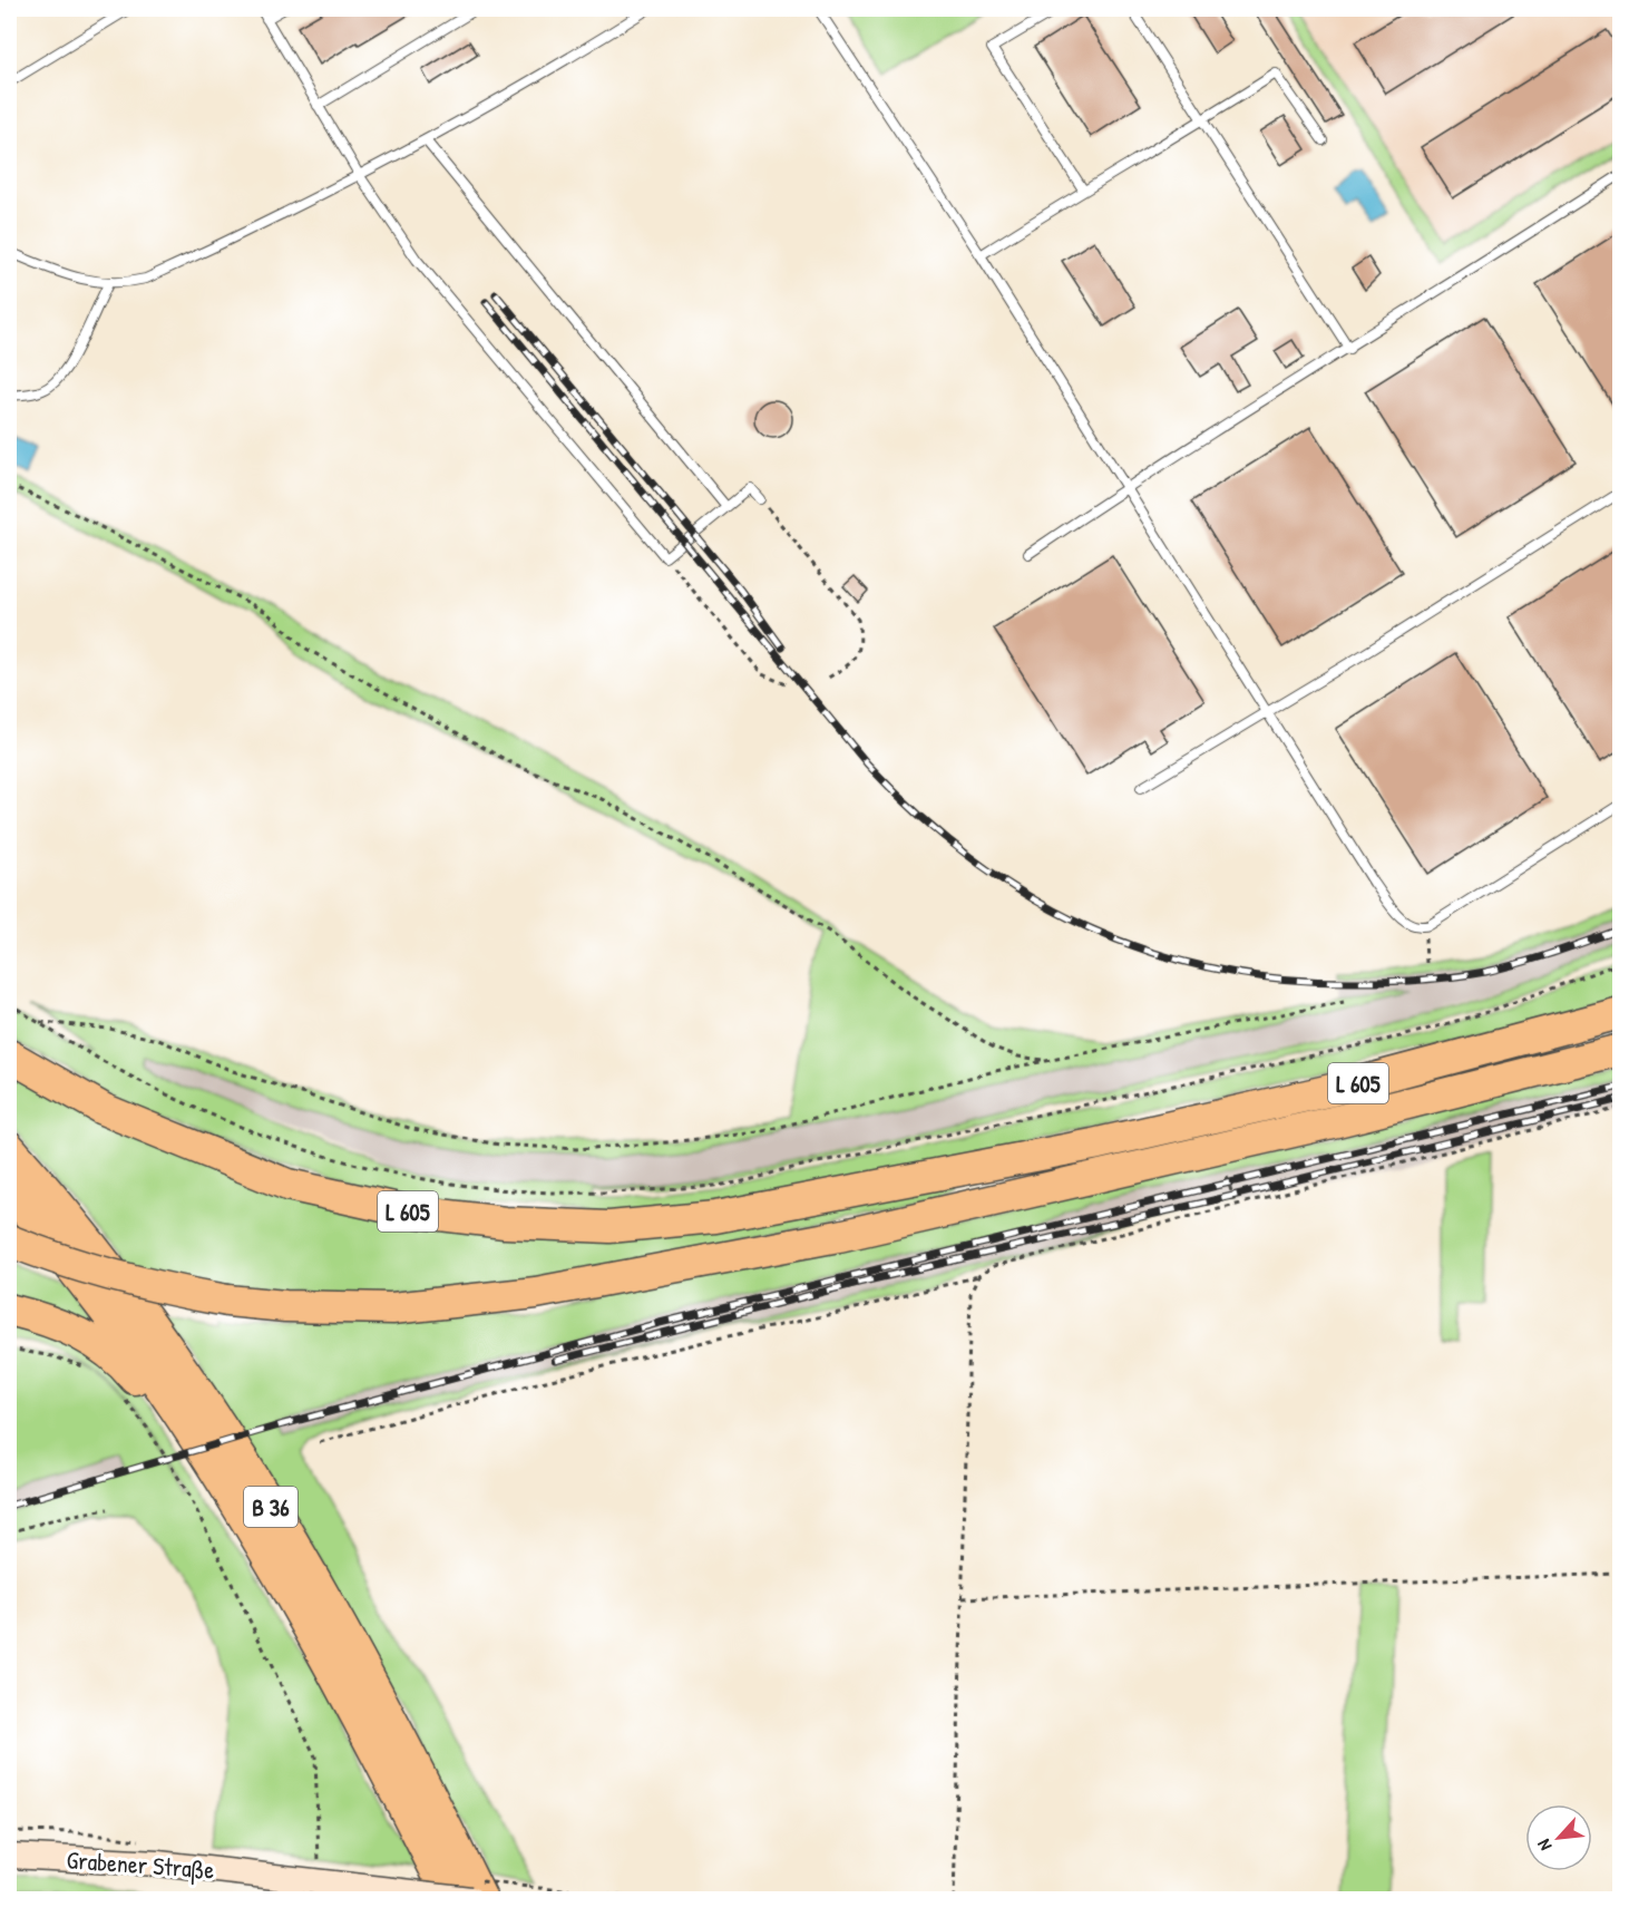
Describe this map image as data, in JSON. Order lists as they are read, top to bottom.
{
  "streets": {
    "highway": ["L 605", "B 36"],
    "street": ["Grabener Straße"]
  },
  "north": "bottom left"
}
